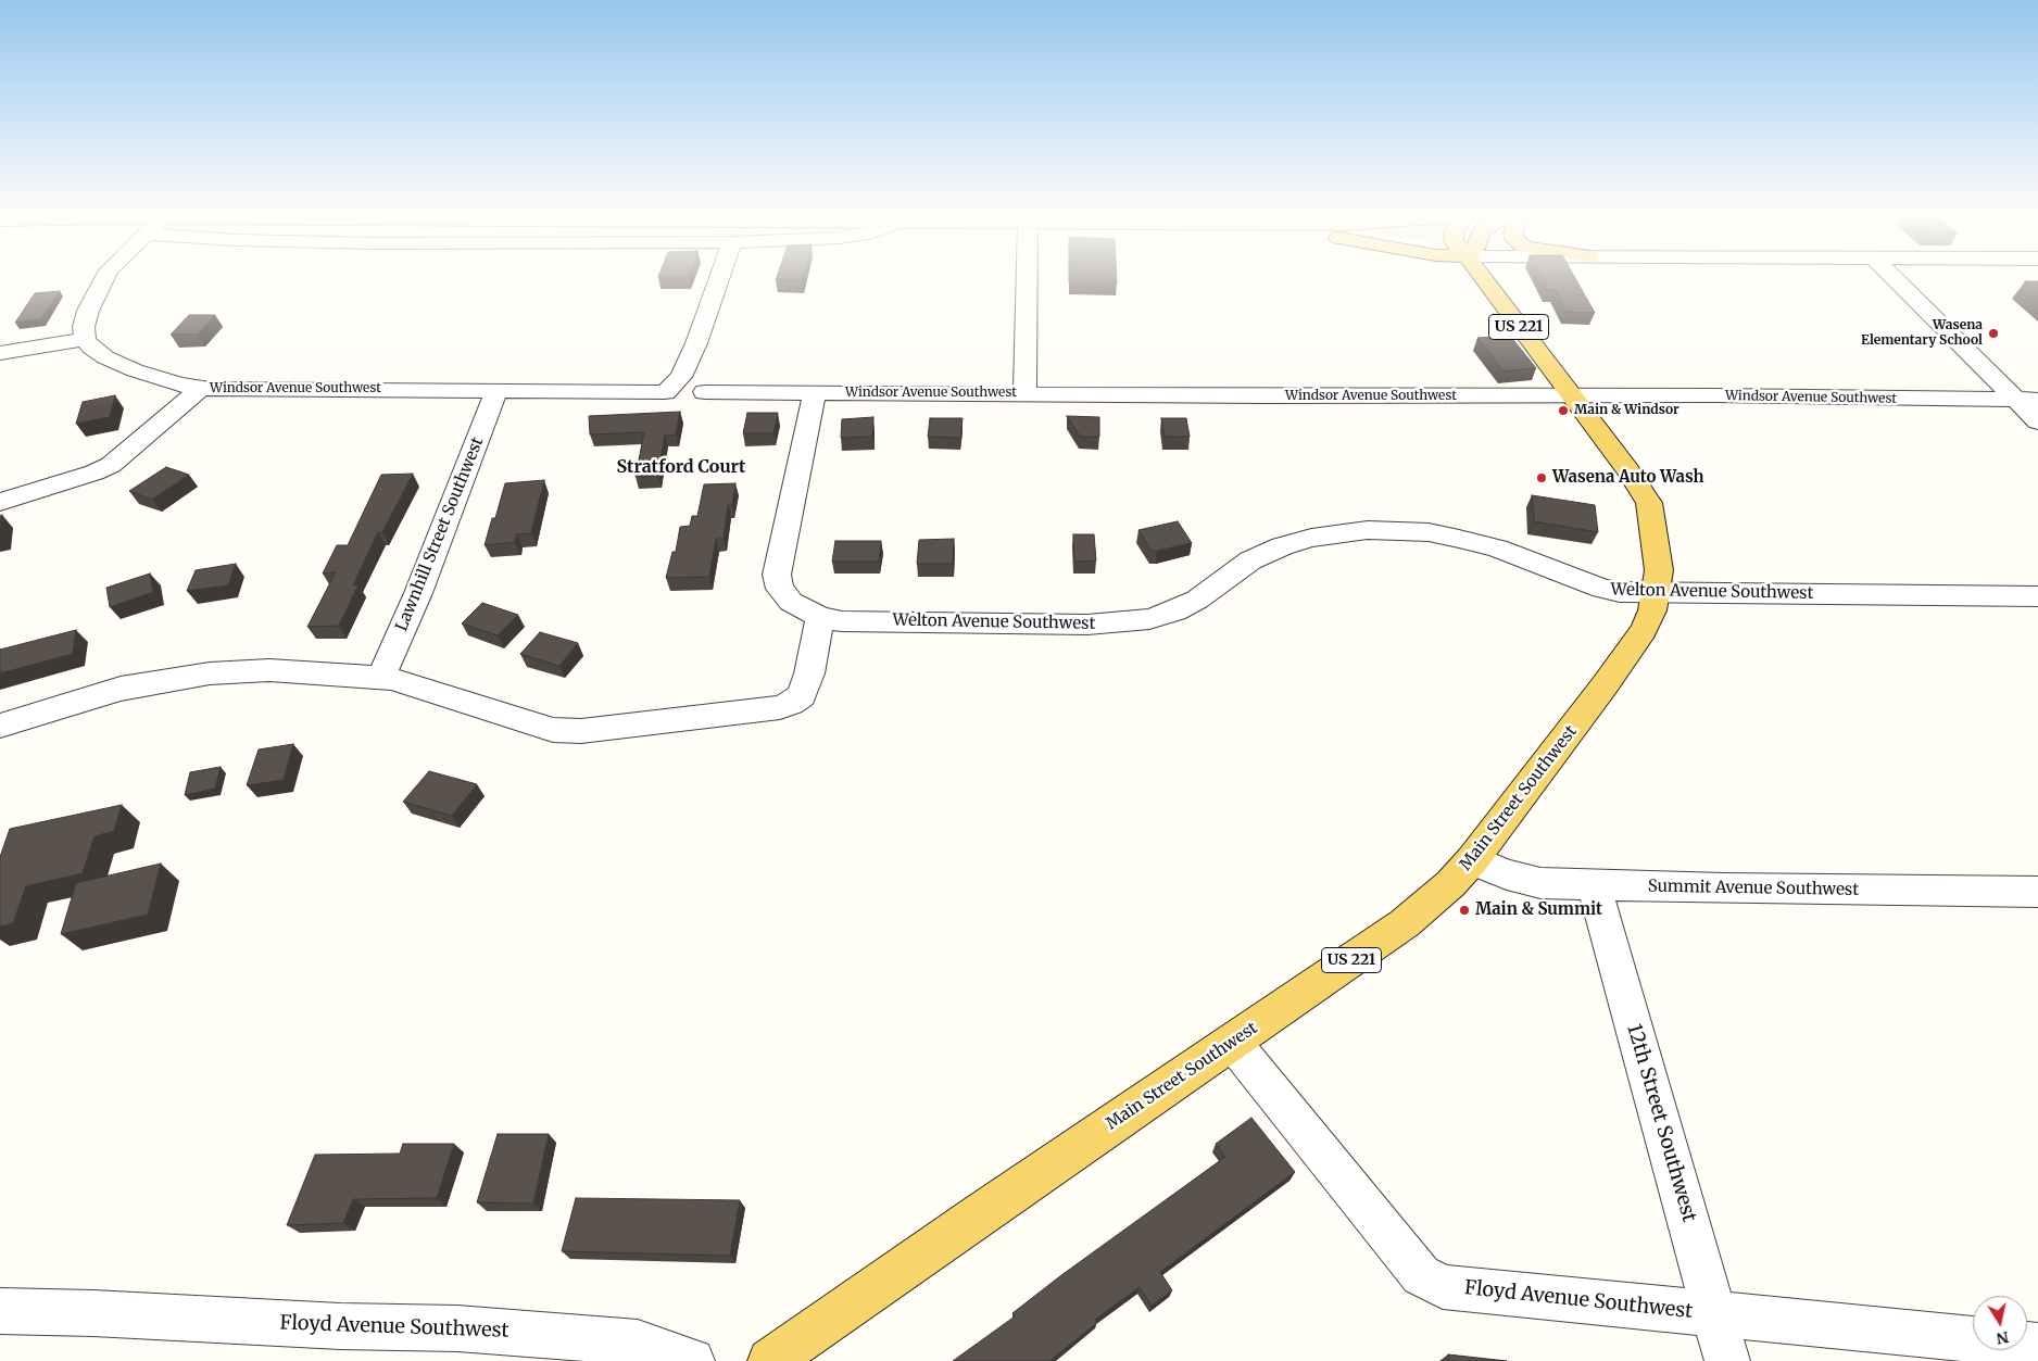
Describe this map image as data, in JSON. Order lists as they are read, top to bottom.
{
  "streets": {
    "main road": ["US 221", "Main Street Southwest"],
    "street": [
      "Windsor Avenue Southwest",
      "Lawnhill Street Southwest",
      "Welton Avenue Southwest",
      "Summit Avenue Southwest",
      "12th Street Southwest",
      "Floyd Avenue Southwest"
    ]
  },
  "crossings": [
    ["Windsor Avenue Southwest", "Lawnhill Street Southwest"],
    ["Windsor Avenue Southwest", "Welton Avenue Southwest"],
    ["Windsor Avenue Southwest", "Main Street Southwest"],
    ["Welton Avenue Southwest", "Main Street Southwest"],
    ["Main Street Southwest", "Summit Avenue Southwest"],
    ["Main Street Southwest", "Floyd Avenue Southwest"],
    ["Summit Avenue Southwest", "12th Street Southwest"],
    ["12th Street Southwest", "Floyd Avenue Southwest"]
  ],
  "districts": ["Stratford Court"],
  "places": [
    "Wasena Elementary School",
    "Main & Windsor",
    "Wasena Auto Wash",
    "Main & Summit"
  ],
  "north": "bottom"
}
